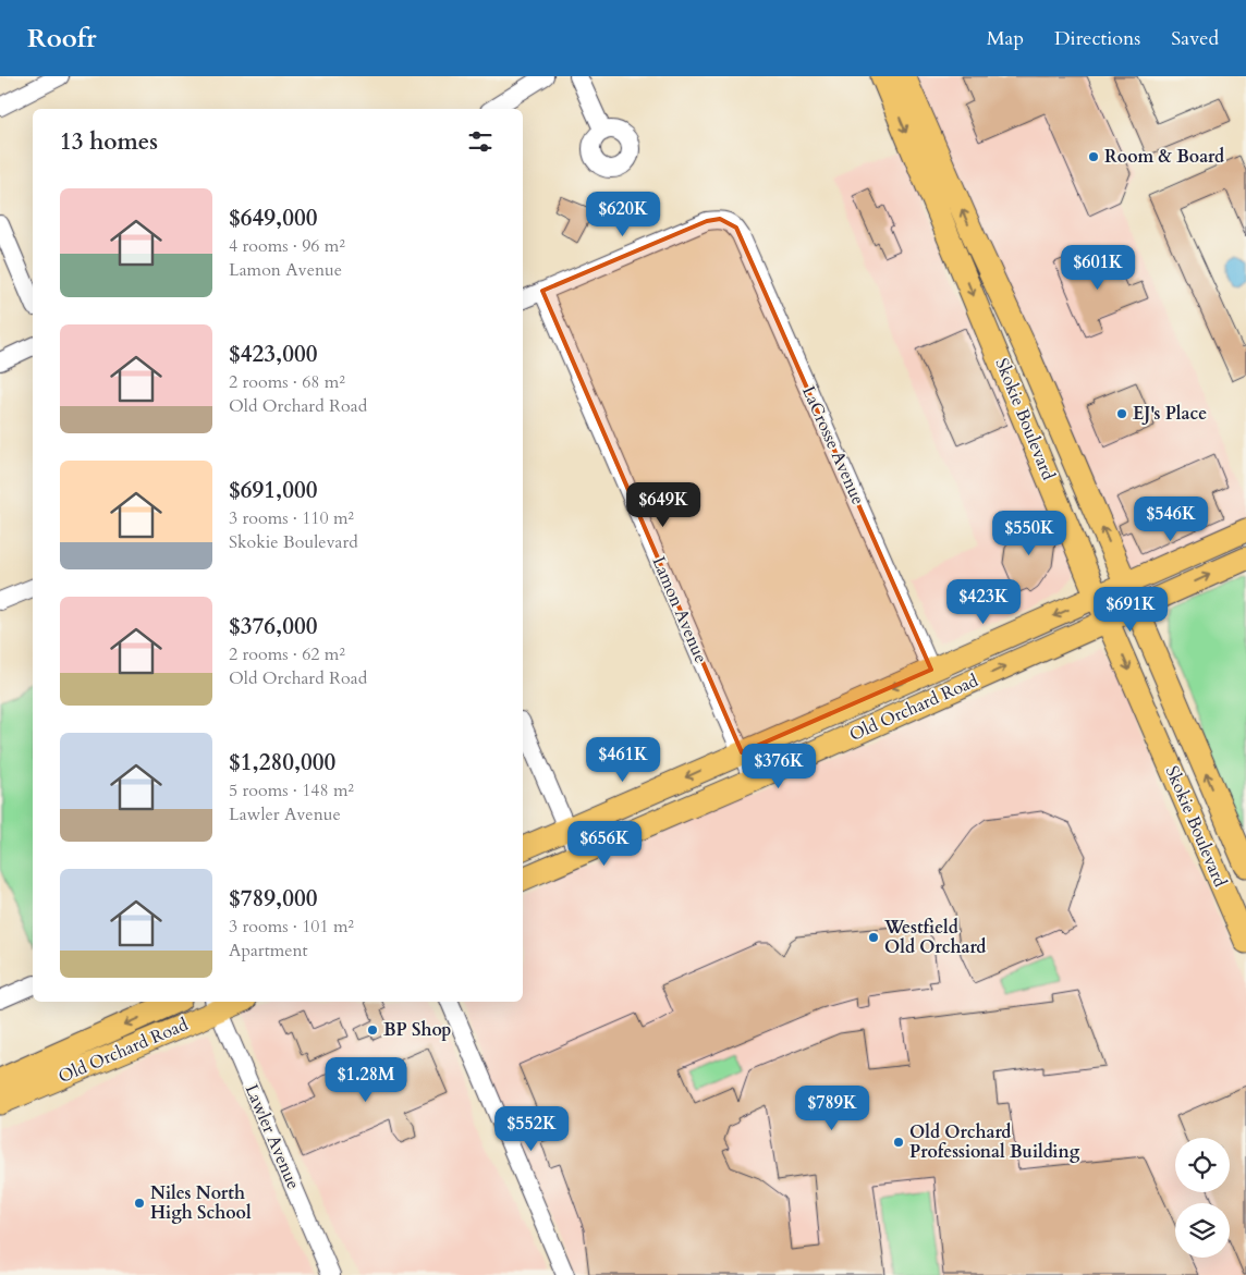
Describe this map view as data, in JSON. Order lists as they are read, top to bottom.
{
  "streets": {
    "main road": ["Skokie Boulevard", "Old Orchard Road"],
    "street": ["LaCrosse Avenue", "Lamon Avenue", "Lawler Avenue"]
  },
  "crossings": [
    ["Skokie Boulevard", "Old Orchard Road"],
    ["LaCrosse Avenue", "Lamon Avenue"],
    ["LaCrosse Avenue", "Old Orchard Road"],
    ["Lamon Avenue", "Old Orchard Road"],
    ["Old Orchard Road", "Lawler Avenue"]
  ],
  "places": [
    "Room & Board",
    "EJ's Place",
    "Westfield Old Orchard",
    "BP Shop",
    "Old Orchard Professional Building",
    "Niles North High School"
  ],
  "page": {
    "header": "Roofr",
    "nav": ["Map", "Directions", "Saved"],
    "heading": "13 homes",
    "list": [
      {
        "name": "$649,000",
        "note": "4 rooms · 96 m² · Lamon Avenue"
      },
      {
        "name": "$423,000",
        "note": "2 rooms · 68 m² · Old Orchard Road"
      },
      {
        "name": "$691,000",
        "note": "3 rooms · 110 m² · Skokie Boulevard"
      },
      {
        "name": "$376,000",
        "note": "2 rooms · 62 m² · Old Orchard Road"
      },
      {
        "name": "$1,280,000",
        "note": "5 rooms · 148 m² · Lawler Avenue"
      },
      {
        "name": "$789,000",
        "note": "3 rooms · 101 m² · Apartment"
      }
    ],
    "price": [
      "$620K",
      "$601K",
      "$649K",
      "$546K",
      "$550K",
      "$423K",
      "$691K",
      "$461K",
      "$376K",
      "$656K",
      "$1.28M",
      "$789K",
      "$552K"
    ]
  }
}
